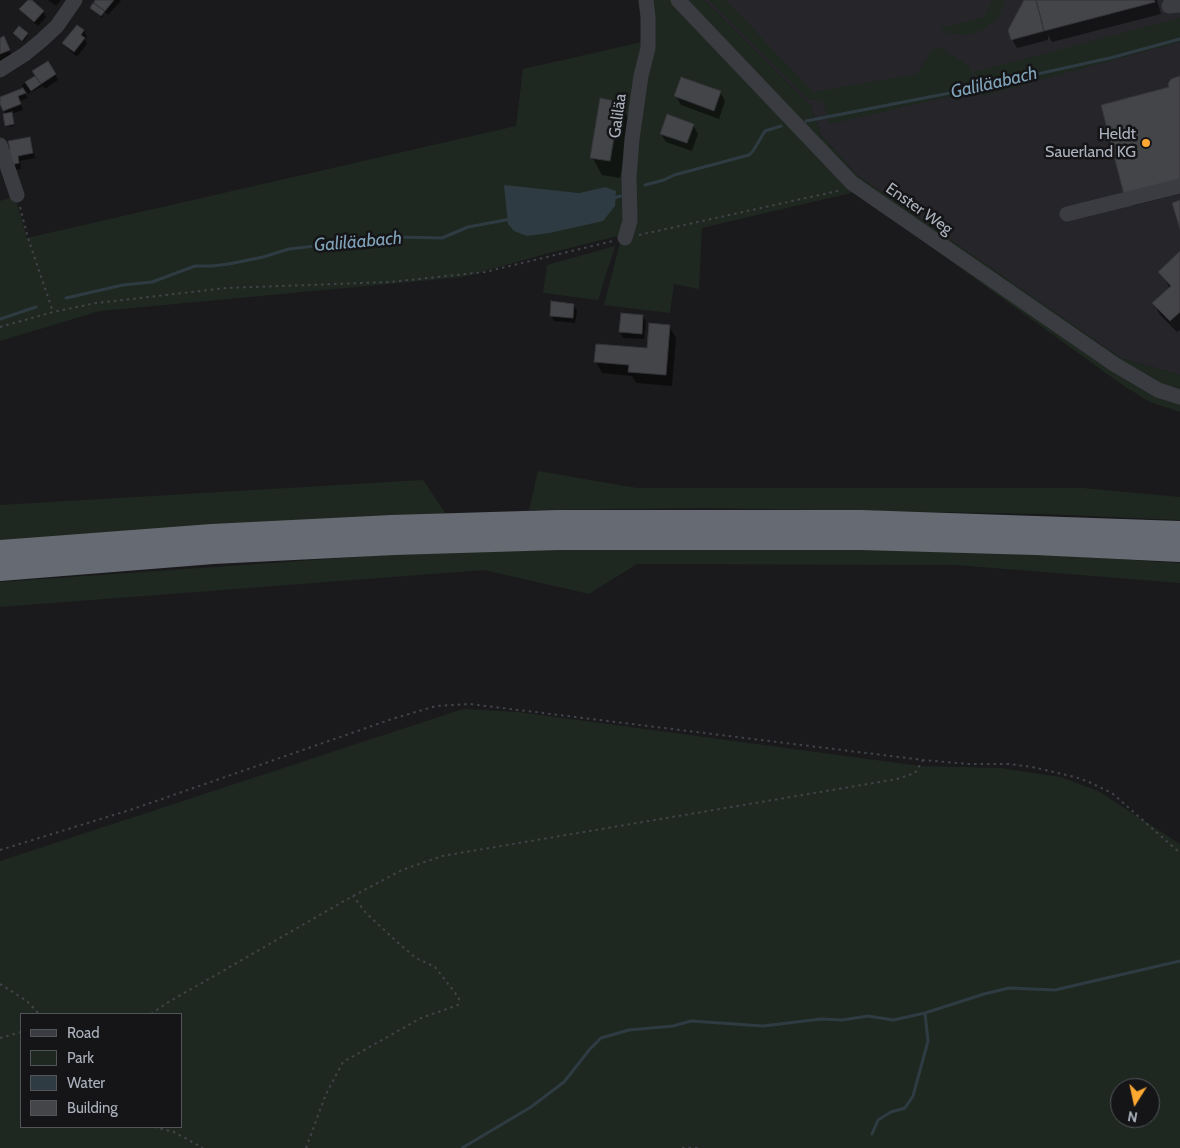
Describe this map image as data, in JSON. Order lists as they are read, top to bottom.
{
  "streets": {
    "street": ["Galiläa", "Enster Weg"]
  },
  "water": ["Galiläabach"],
  "places": ["Heldt Sauerland KG"],
  "legend": [
    "Road",
    "Park",
    "Water",
    "Building"
  ],
  "north": "bottom"
}
